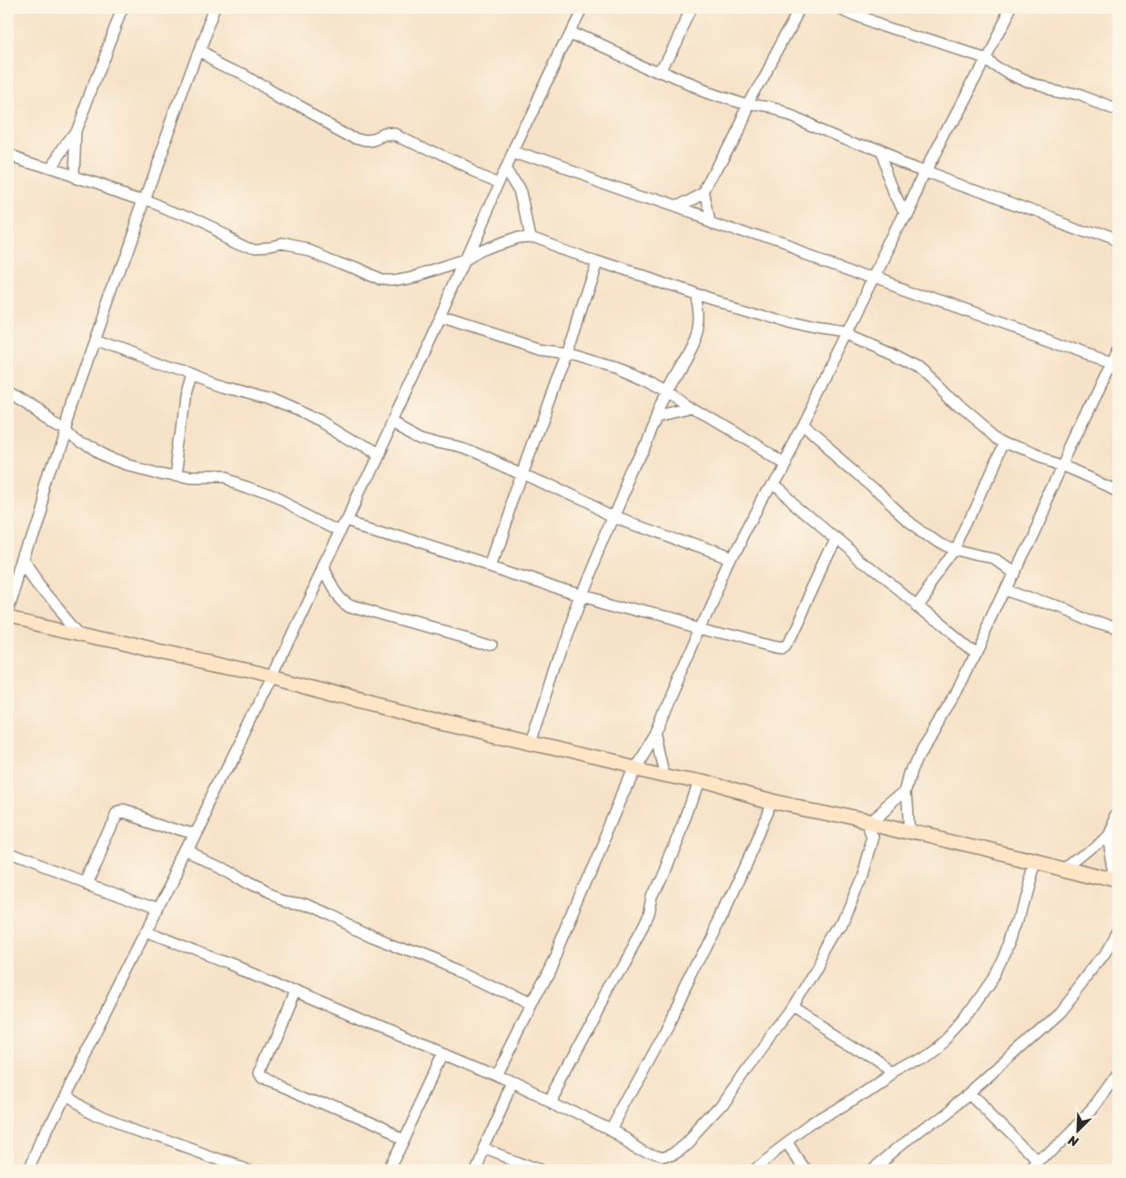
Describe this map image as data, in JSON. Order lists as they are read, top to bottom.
{
  "north": "bottom left"
}
